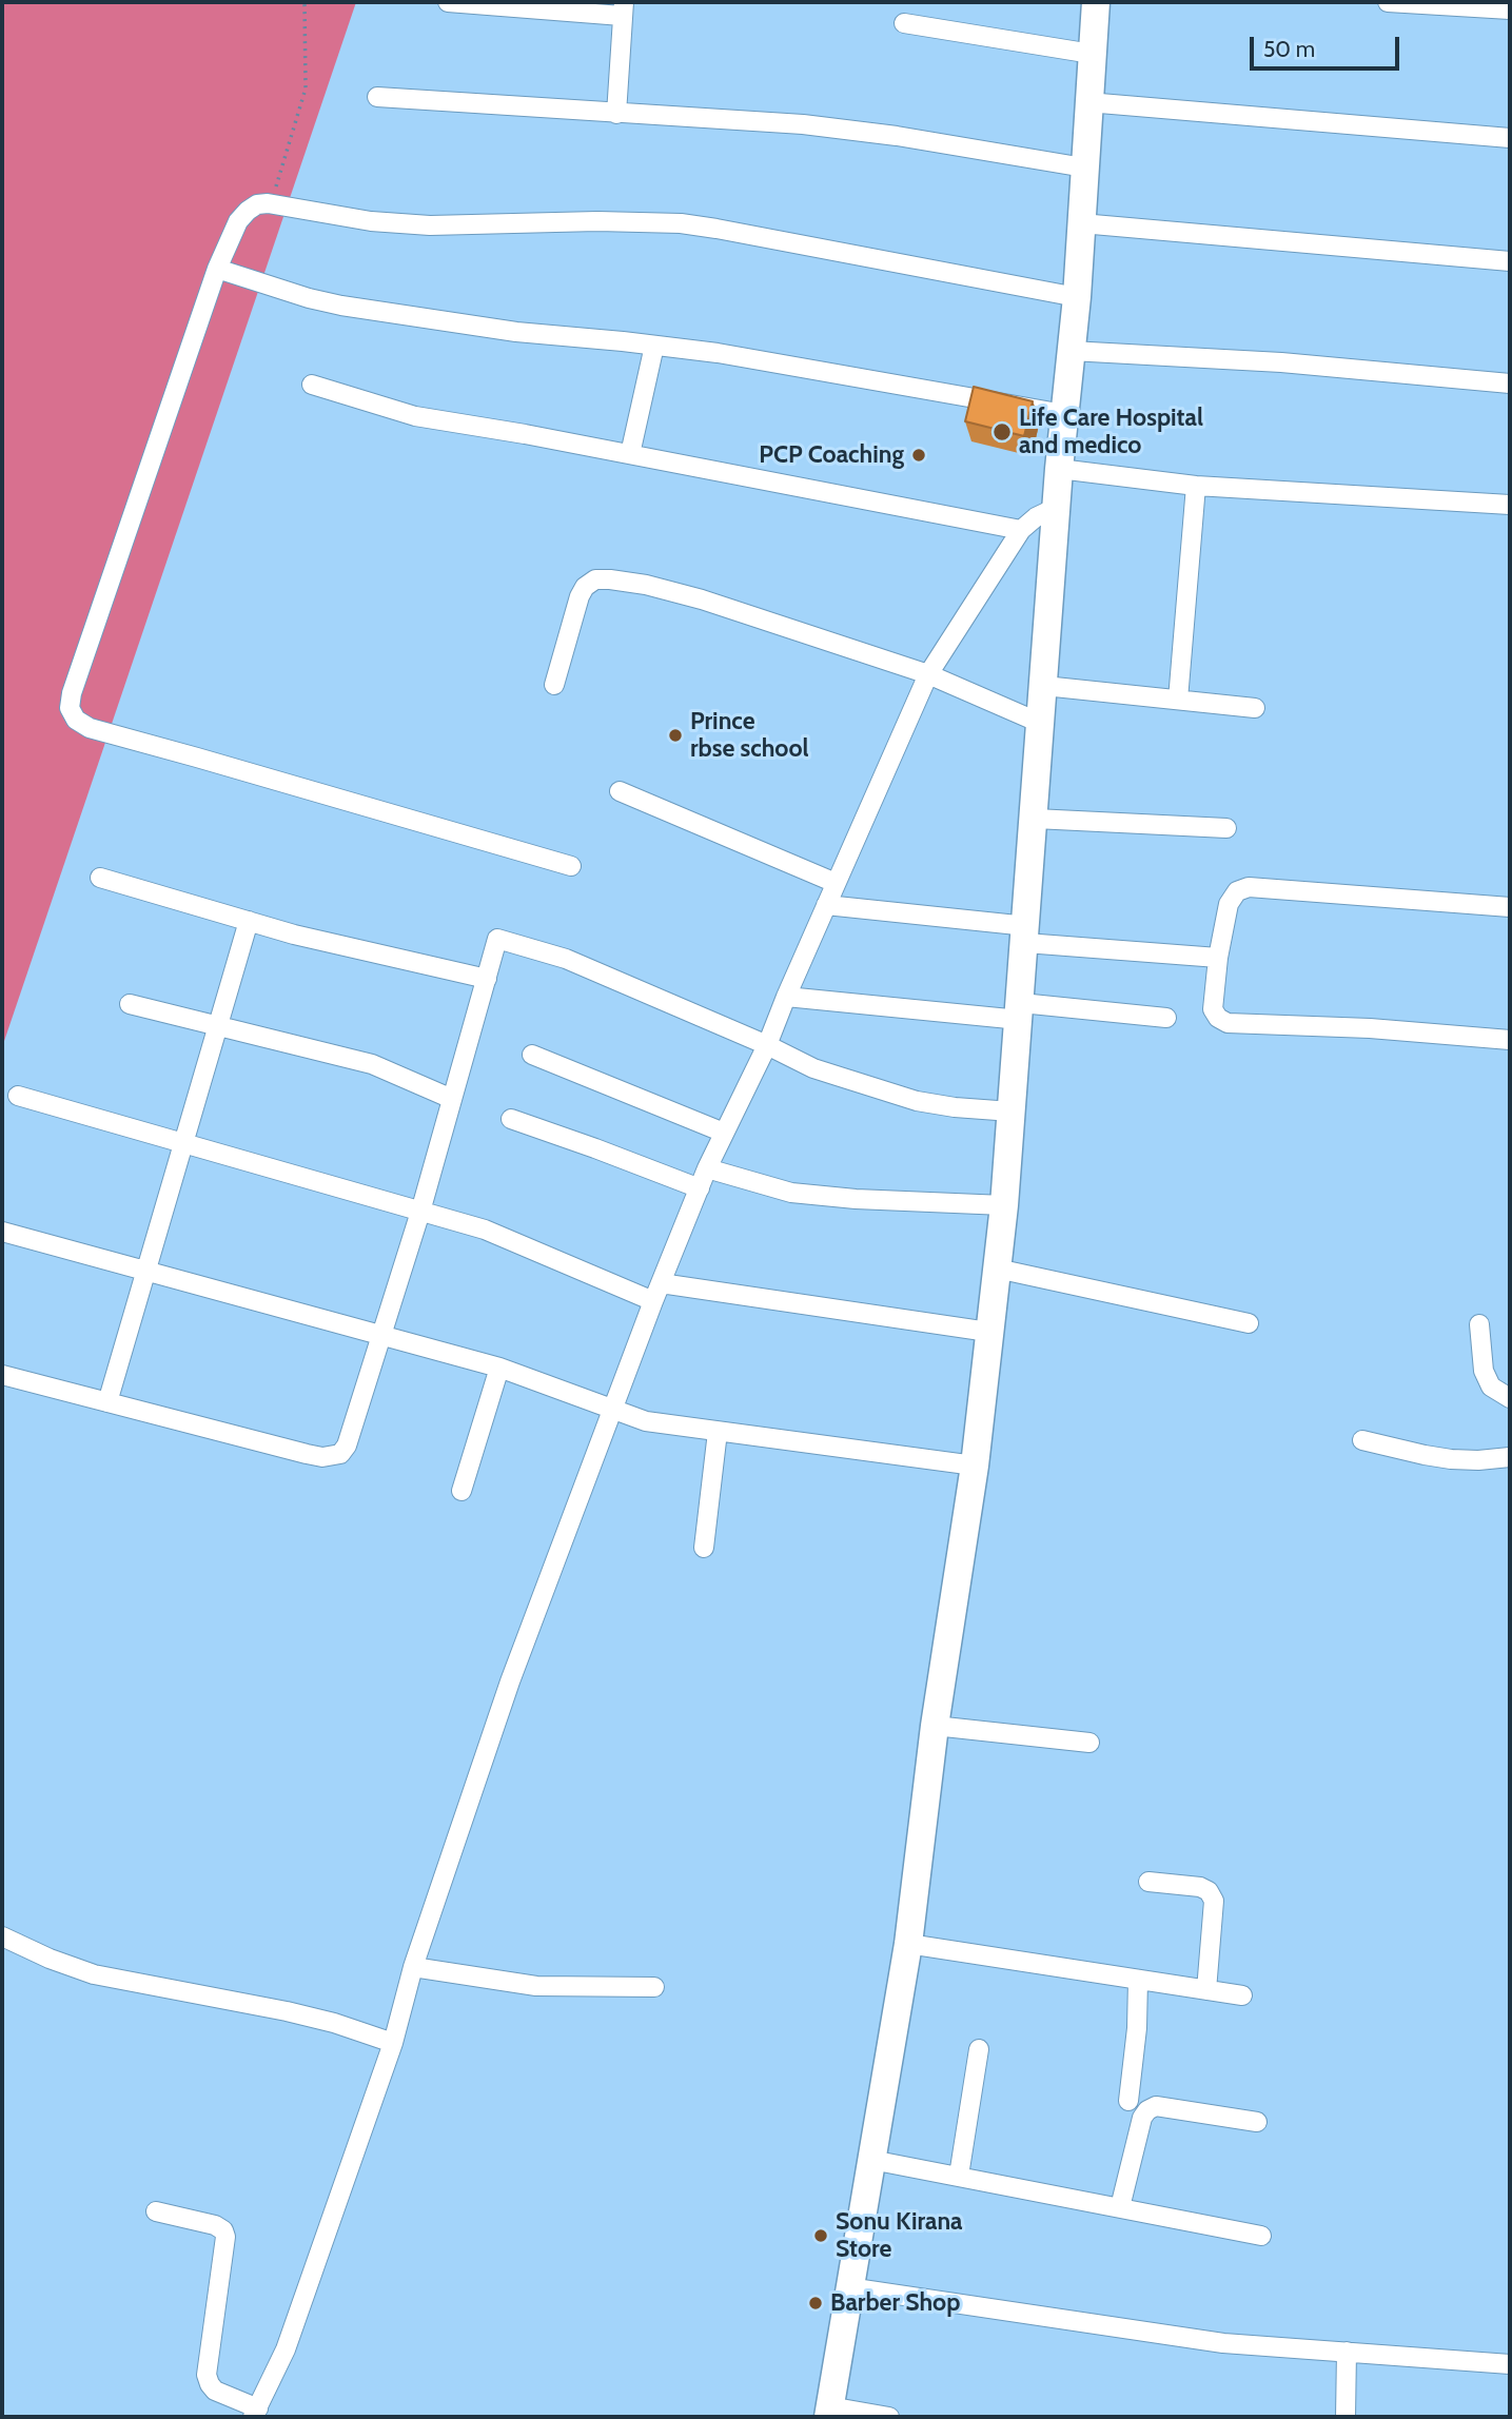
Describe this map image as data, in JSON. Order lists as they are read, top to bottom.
{
  "places": [
    "Life Care Hospital and medico",
    "PCP Coaching",
    "Prince rbse school",
    "Sonu Kirana Store",
    "Barber Shop"
  ],
  "scale_bar": "50 m"
}
